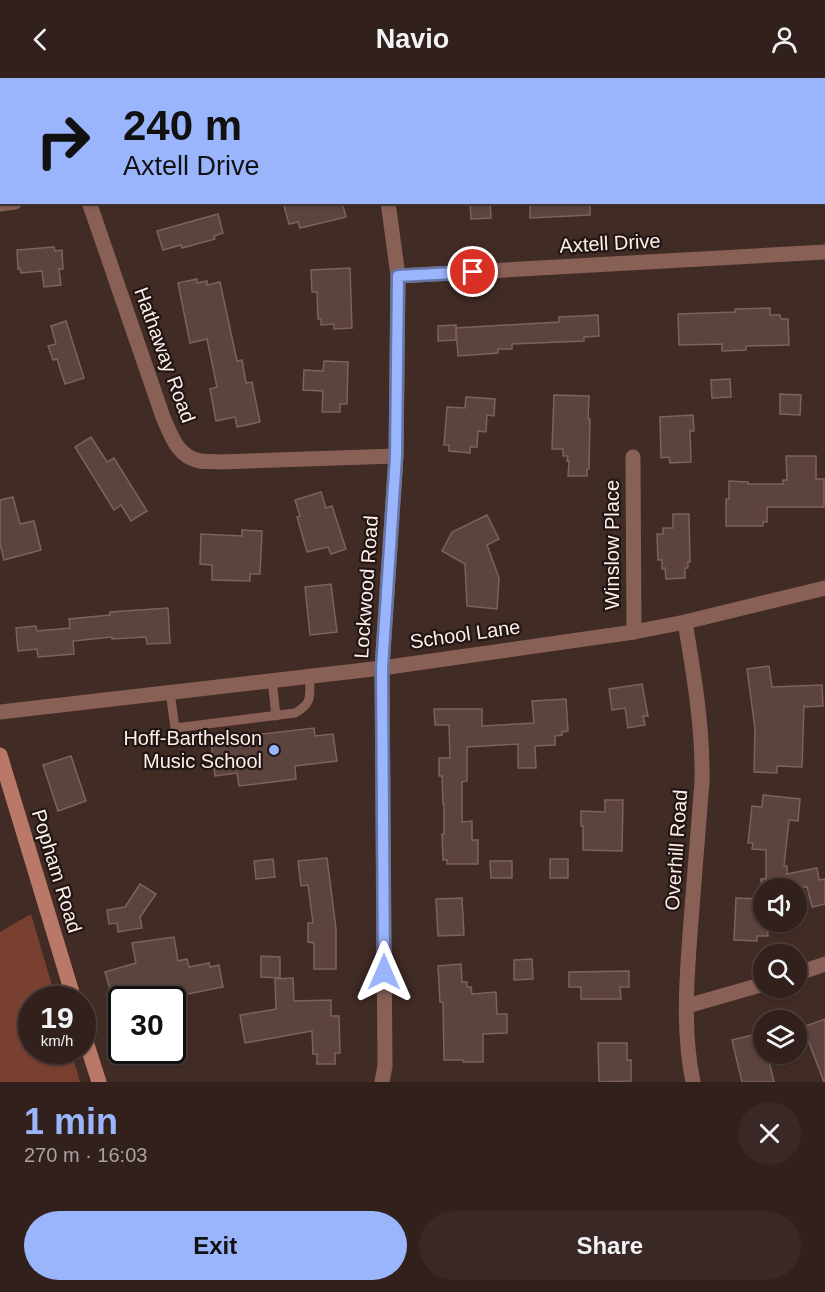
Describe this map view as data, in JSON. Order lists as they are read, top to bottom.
{
  "streets": {
    "main road": ["Popham Road"],
    "street": [
      "Axtell Drive",
      "Hathaway Road",
      "Winslow Place",
      "Lockwood Road",
      "School Lane",
      "Overhill Road"
    ]
  },
  "crossings": [
    ["Axtell Drive", "Lockwood Road"],
    ["Hathaway Road", "Lockwood Road"],
    ["Winslow Place", "School Lane"],
    ["Lockwood Road", "School Lane"],
    ["School Lane", "Overhill Road"]
  ],
  "places": ["Hoff-Barthelson Music School"],
  "page": {
    "header": "Navio",
    "turn": ["240 m", "Axtell Drive"],
    "speed": "19 km/h",
    "limit": "30",
    "heading": ["1 min", "270 m · 16:03"],
    "buttons": ["Exit", "Share"]
  }
}
